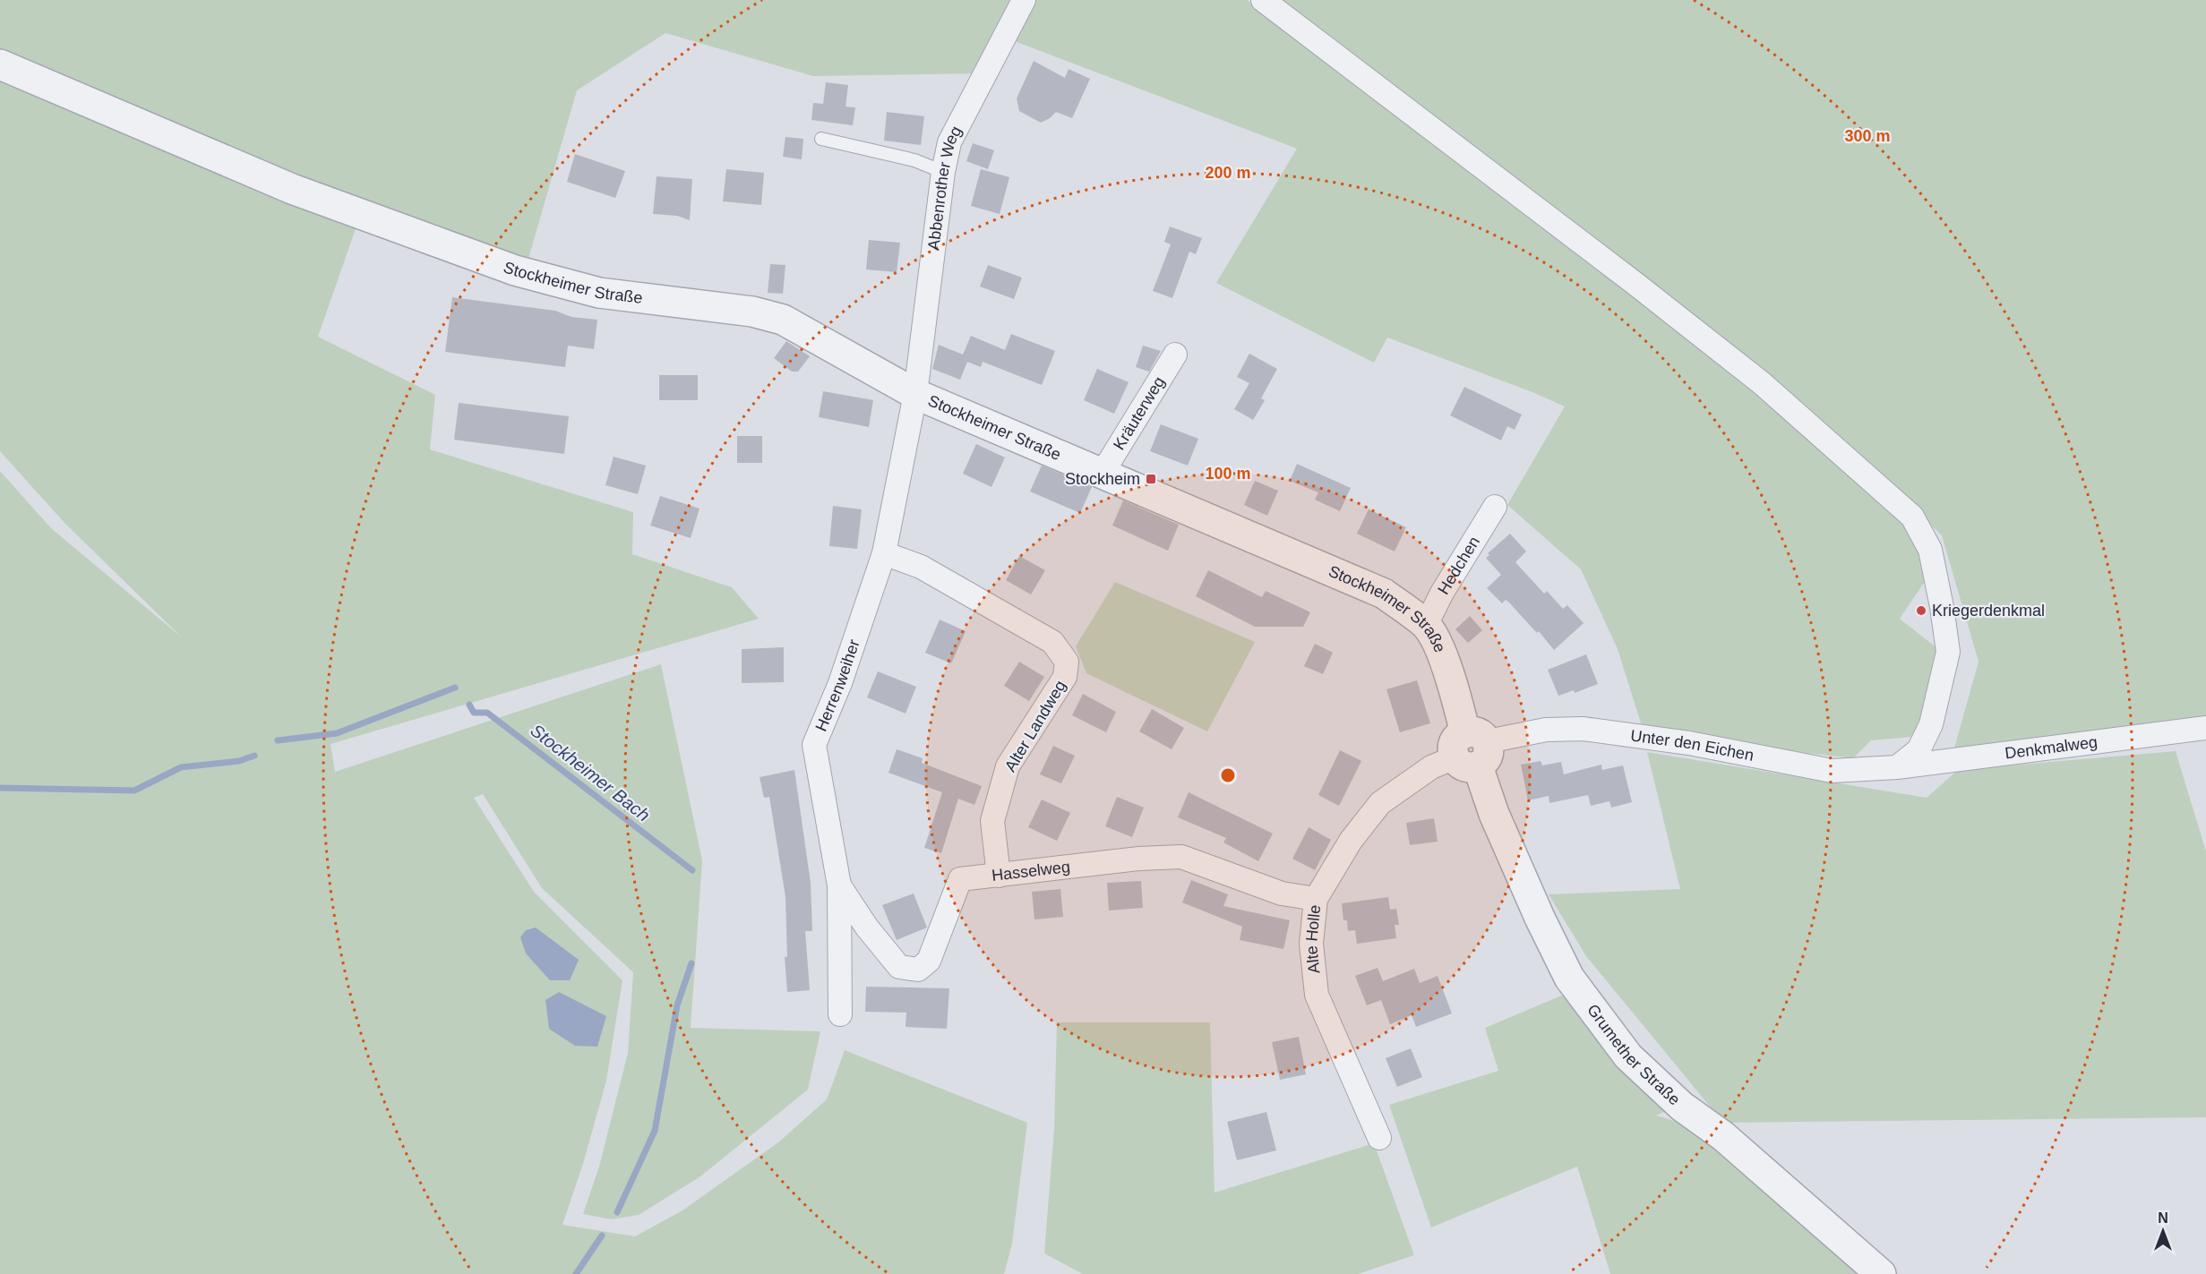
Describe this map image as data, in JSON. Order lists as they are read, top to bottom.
{
  "streets": {
    "street": [
      "Abbenrother Weg",
      "Stockheimer Straße",
      "Kräuterweg",
      "Hedchen",
      "Herrenweiher",
      "Alter Landweg",
      "Unter den Eichen",
      "Denkmalweg",
      "Hasselweg",
      "Alte Holle",
      "Grumether Straße"
    ]
  },
  "crossings": [
    ["Abbenrother Weg", "Stockheimer Straße"],
    ["Abbenrother Weg", "Herrenweiher"],
    ["Stockheimer Straße", "Kräuterweg"],
    ["Stockheimer Straße", "Hedchen"],
    ["Stockheimer Straße", "Herrenweiher"],
    ["Stockheimer Straße", "Unter den Eichen"],
    ["Stockheimer Straße", "Alte Holle"],
    ["Stockheimer Straße", "Grumether Straße"],
    ["Herrenweiher", "Alter Landweg"],
    ["Herrenweiher", "Hasselweg"],
    ["Alter Landweg", "Hasselweg"],
    ["Unter den Eichen", "Denkmalweg"],
    ["Unter den Eichen", "Alte Holle"],
    ["Unter den Eichen", "Grumether Straße"],
    ["Hasselweg", "Alte Holle"],
    ["Alte Holle", "Grumether Straße"]
  ],
  "water": ["Stockheimer Bach"],
  "places": {
    "transit": ["Stockheim"],
    "other": ["Kriegerdenkmal"]
  },
  "north": "top",
  "rings": ["300 m", "200 m", "100 m"]
}
